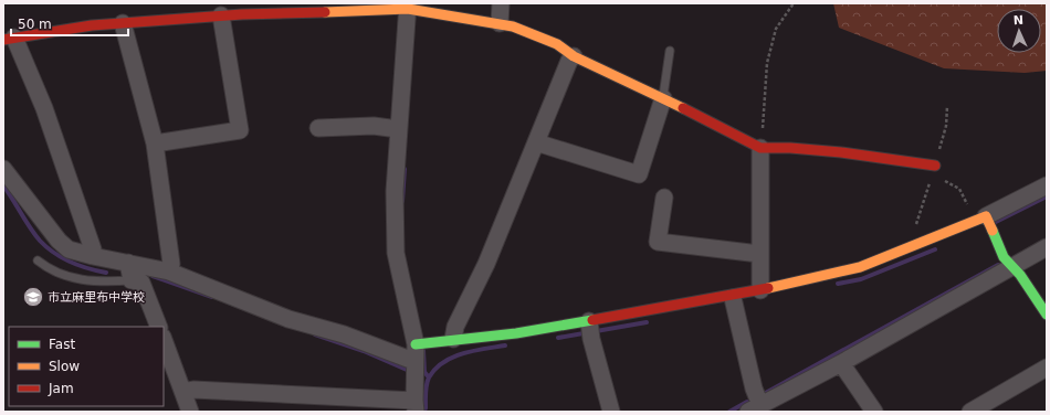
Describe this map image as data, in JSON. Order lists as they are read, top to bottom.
{
  "places": {
    "school or university": ["市立麻里布中学校"]
  },
  "legend": ["Fast", "Slow", "Jam"],
  "scale_bar": "50 m",
  "north": "top"
}
